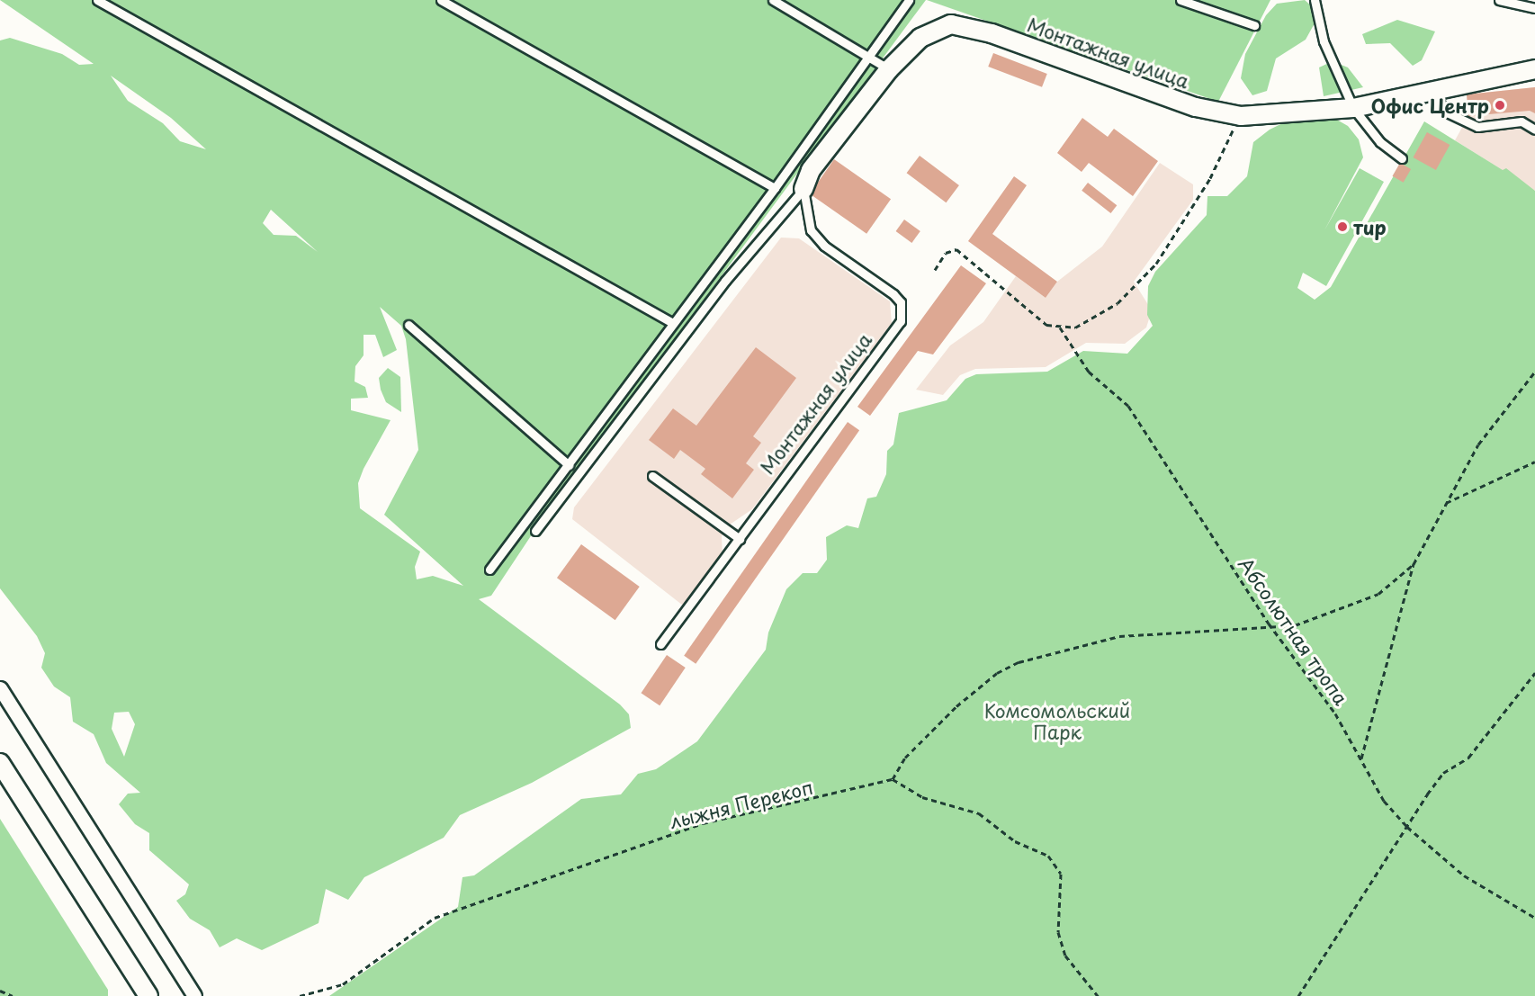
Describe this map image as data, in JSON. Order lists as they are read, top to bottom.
{
  "streets": {
    "street": ["Монтажная улица"],
    "path": ["Абсолютная тропа", "лыжня Перекоп"]
  },
  "parks": ["Комсомольский Парк"],
  "places": ["Офис Центр", "тир"]
}
